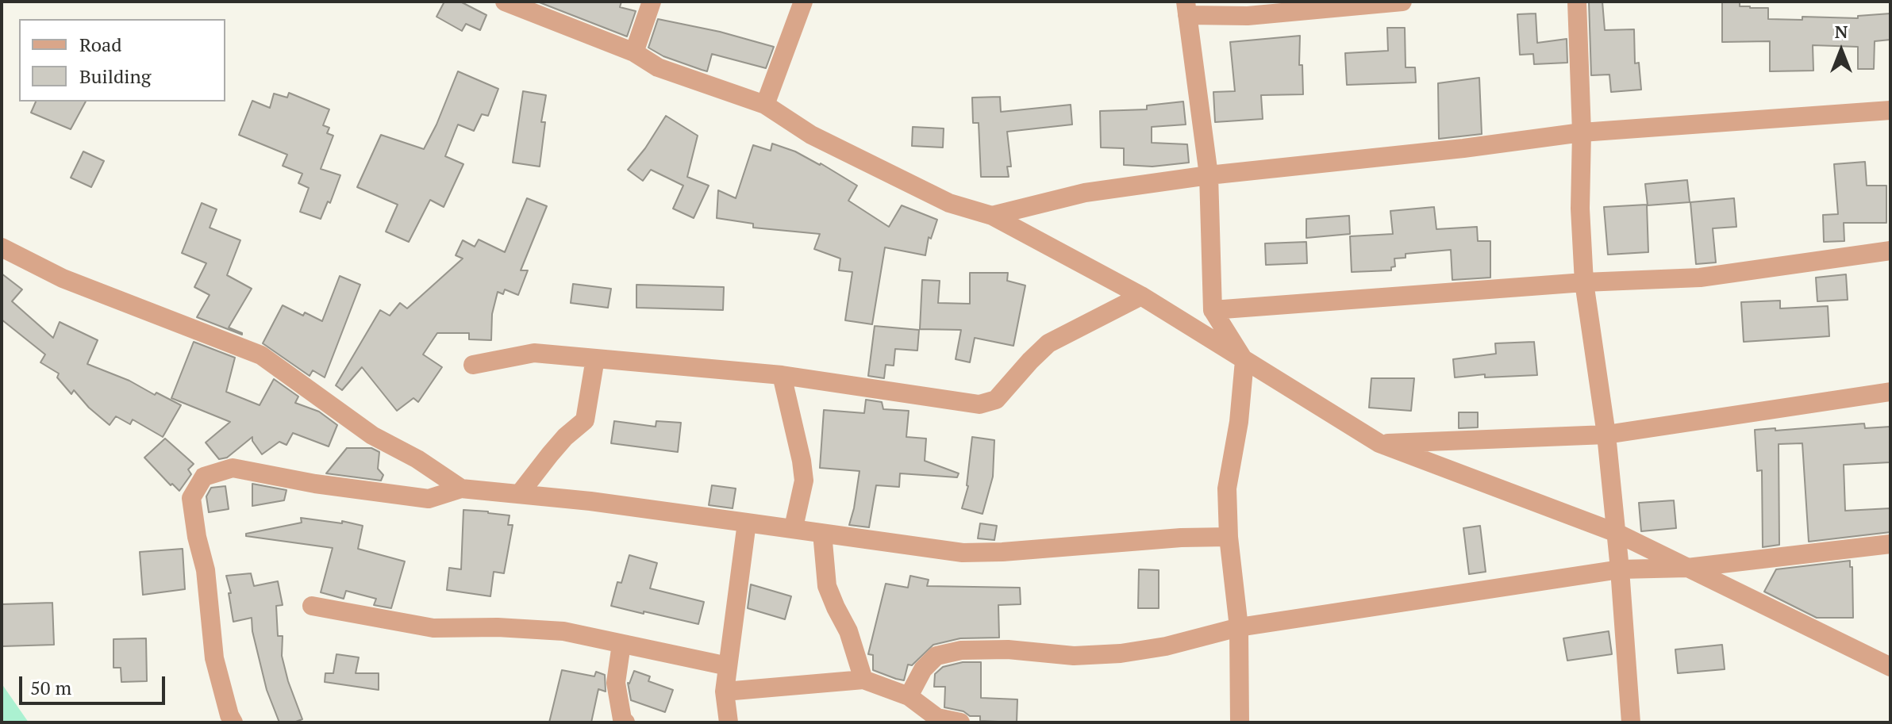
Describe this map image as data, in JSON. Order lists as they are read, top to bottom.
{
  "legend": ["Road", "Building"],
  "scale_bar": "50 m",
  "north": "top"
}
